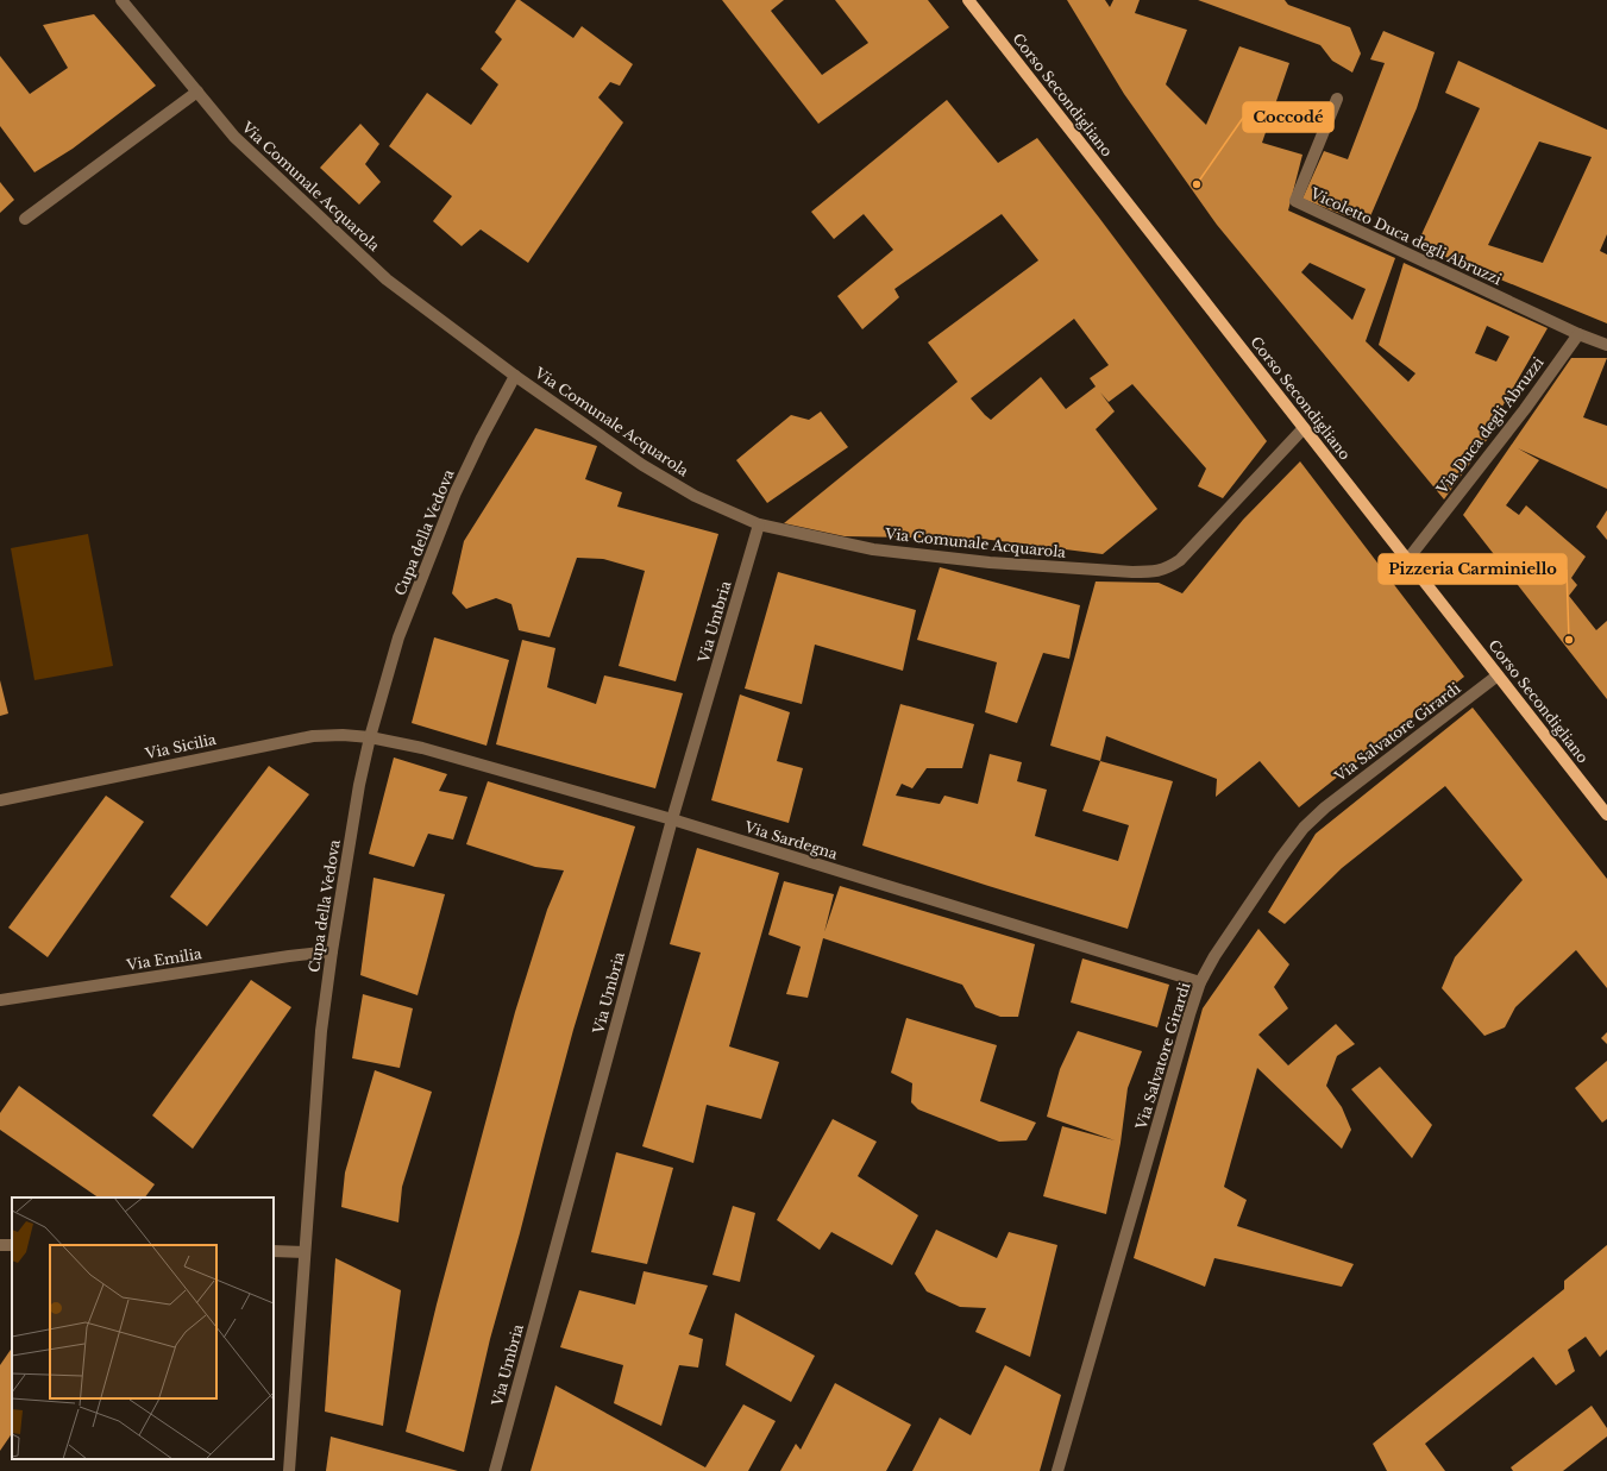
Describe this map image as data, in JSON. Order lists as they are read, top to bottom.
{
  "streets": {
    "main road": ["Corso Secondigliano"],
    "street": [
      "Via Comunale Acquarola",
      "Vicoletto Duca degli Abruzzi",
      "Via Duca degli Abruzzi",
      "Cupa della Vedova",
      "Via Umbria",
      "Via Salvatore Girardi",
      "Via Sicilia",
      "Via Sardegna",
      "Via Emilia"
    ]
  },
  "crossings": [
    ["Corso Secondigliano", "Via Comunale Acquarola"],
    ["Corso Secondigliano", "Via Duca degli Abruzzi"],
    ["Corso Secondigliano", "Via Salvatore Girardi"],
    ["Via Comunale Acquarola", "Cupa della Vedova"],
    ["Via Comunale Acquarola", "Via Umbria"],
    ["Vicoletto Duca degli Abruzzi", "Via Duca degli Abruzzi"],
    ["Cupa della Vedova", "Via Sicilia"],
    ["Cupa della Vedova", "Via Sardegna"],
    ["Cupa della Vedova", "Via Emilia"],
    ["Via Umbria", "Via Sardegna"],
    ["Via Salvatore Girardi", "Via Sardegna"],
    ["Via Sicilia", "Via Sardegna"]
  ],
  "places": ["Coccodé", "Pizzeria Carminiello"]
}
